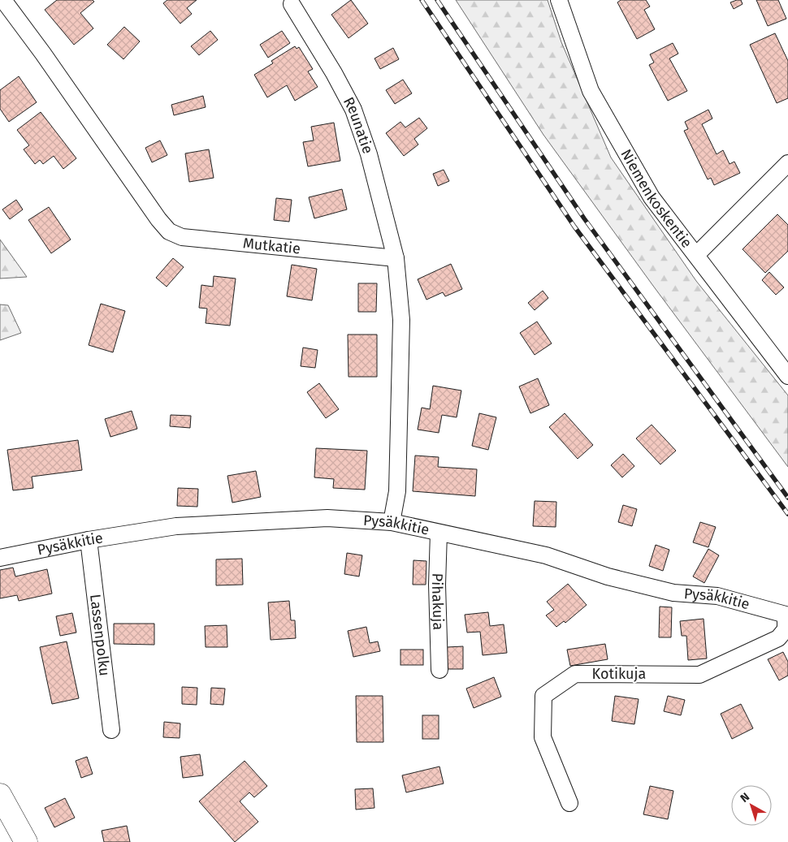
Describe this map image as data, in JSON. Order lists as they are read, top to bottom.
{
  "streets": {
    "street": [
      "Reunatie",
      "Niemenkoskentie",
      "Mutkatie",
      "Pysäkkitie",
      "Pihakuja",
      "Lassenpolku",
      "Kotikuja"
    ]
  },
  "crossings": [
    ["Reunatie", "Mutkatie"],
    ["Pysäkkitie", "Pihakuja"],
    ["Pysäkkitie", "Lassenpolku"],
    ["Pysäkkitie", "Kotikuja"]
  ],
  "north": "top left"
}
